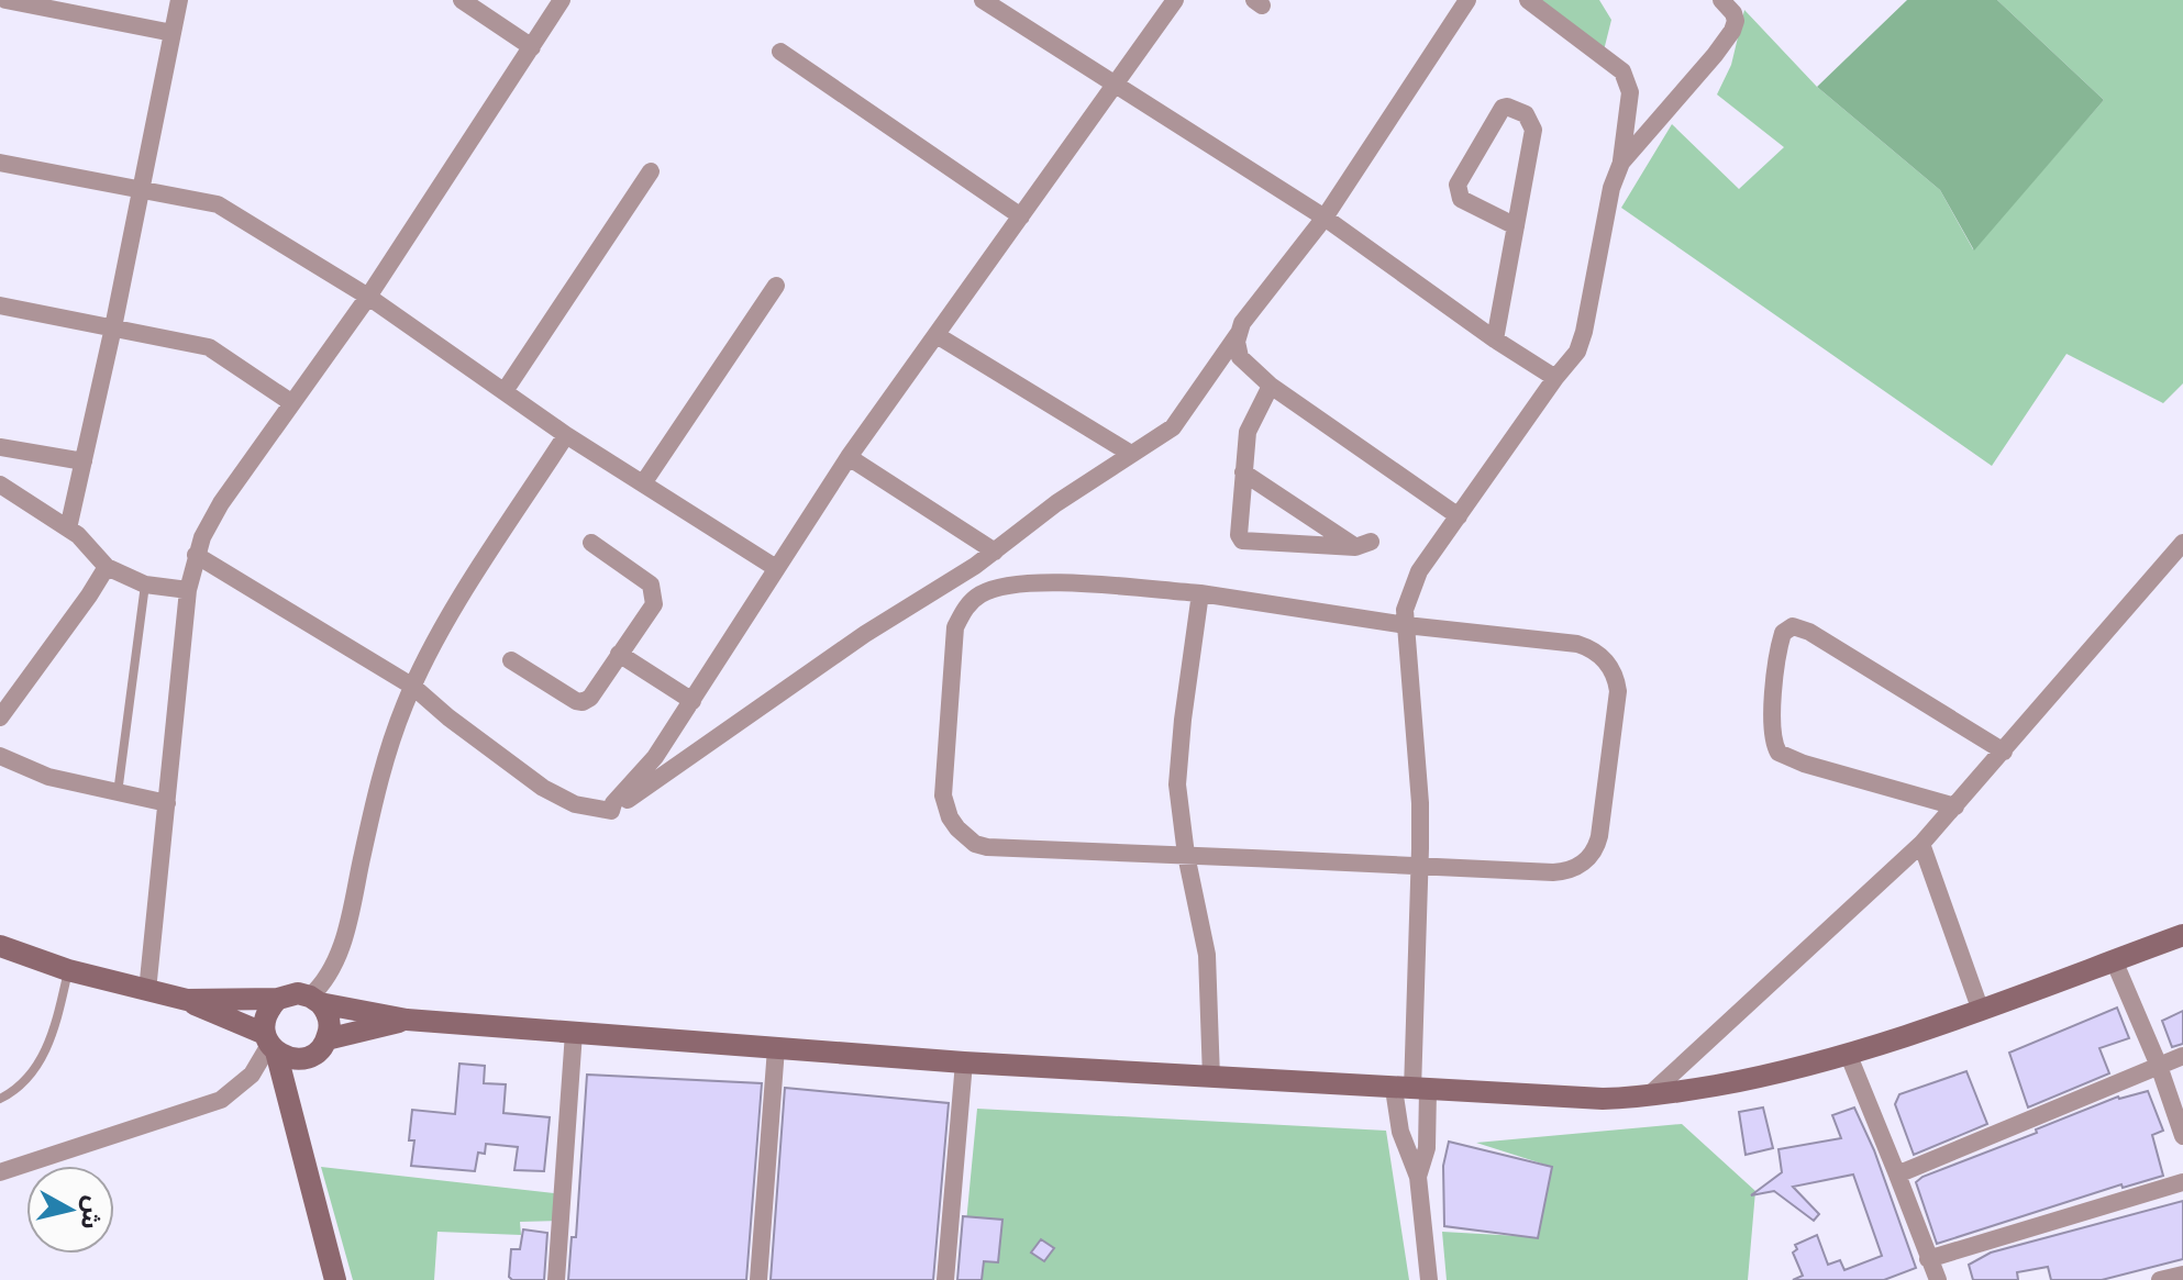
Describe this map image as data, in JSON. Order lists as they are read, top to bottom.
{
  "north": "right"
}
